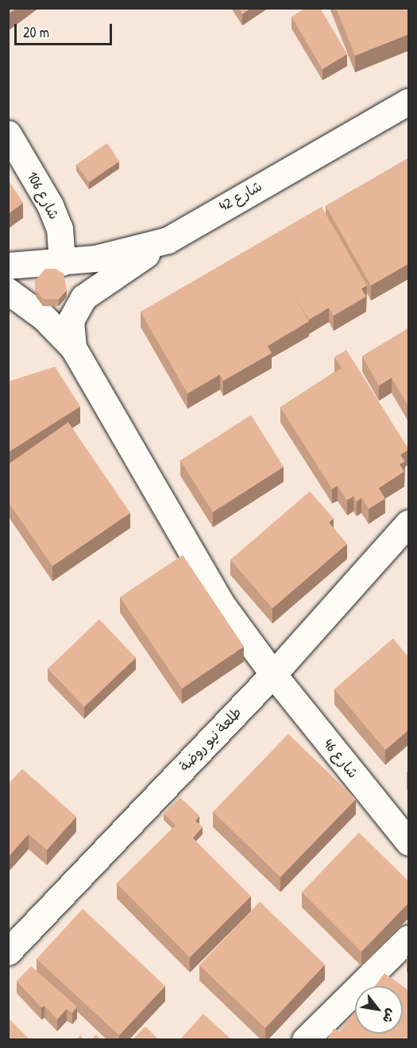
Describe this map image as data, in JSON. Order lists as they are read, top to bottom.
{
  "streets": {
    "street": [
      "شارع 106",
      "شارع 42",
      "طلعة نيو روضة",
      "شارع 46"
    ]
  },
  "crossings": [
    ["شارع 106", "شارع 42"],
    ["طلعة نيو روضة", "شارع 46"]
  ],
  "scale_bar": "20 m",
  "north": "bottom right"
}
